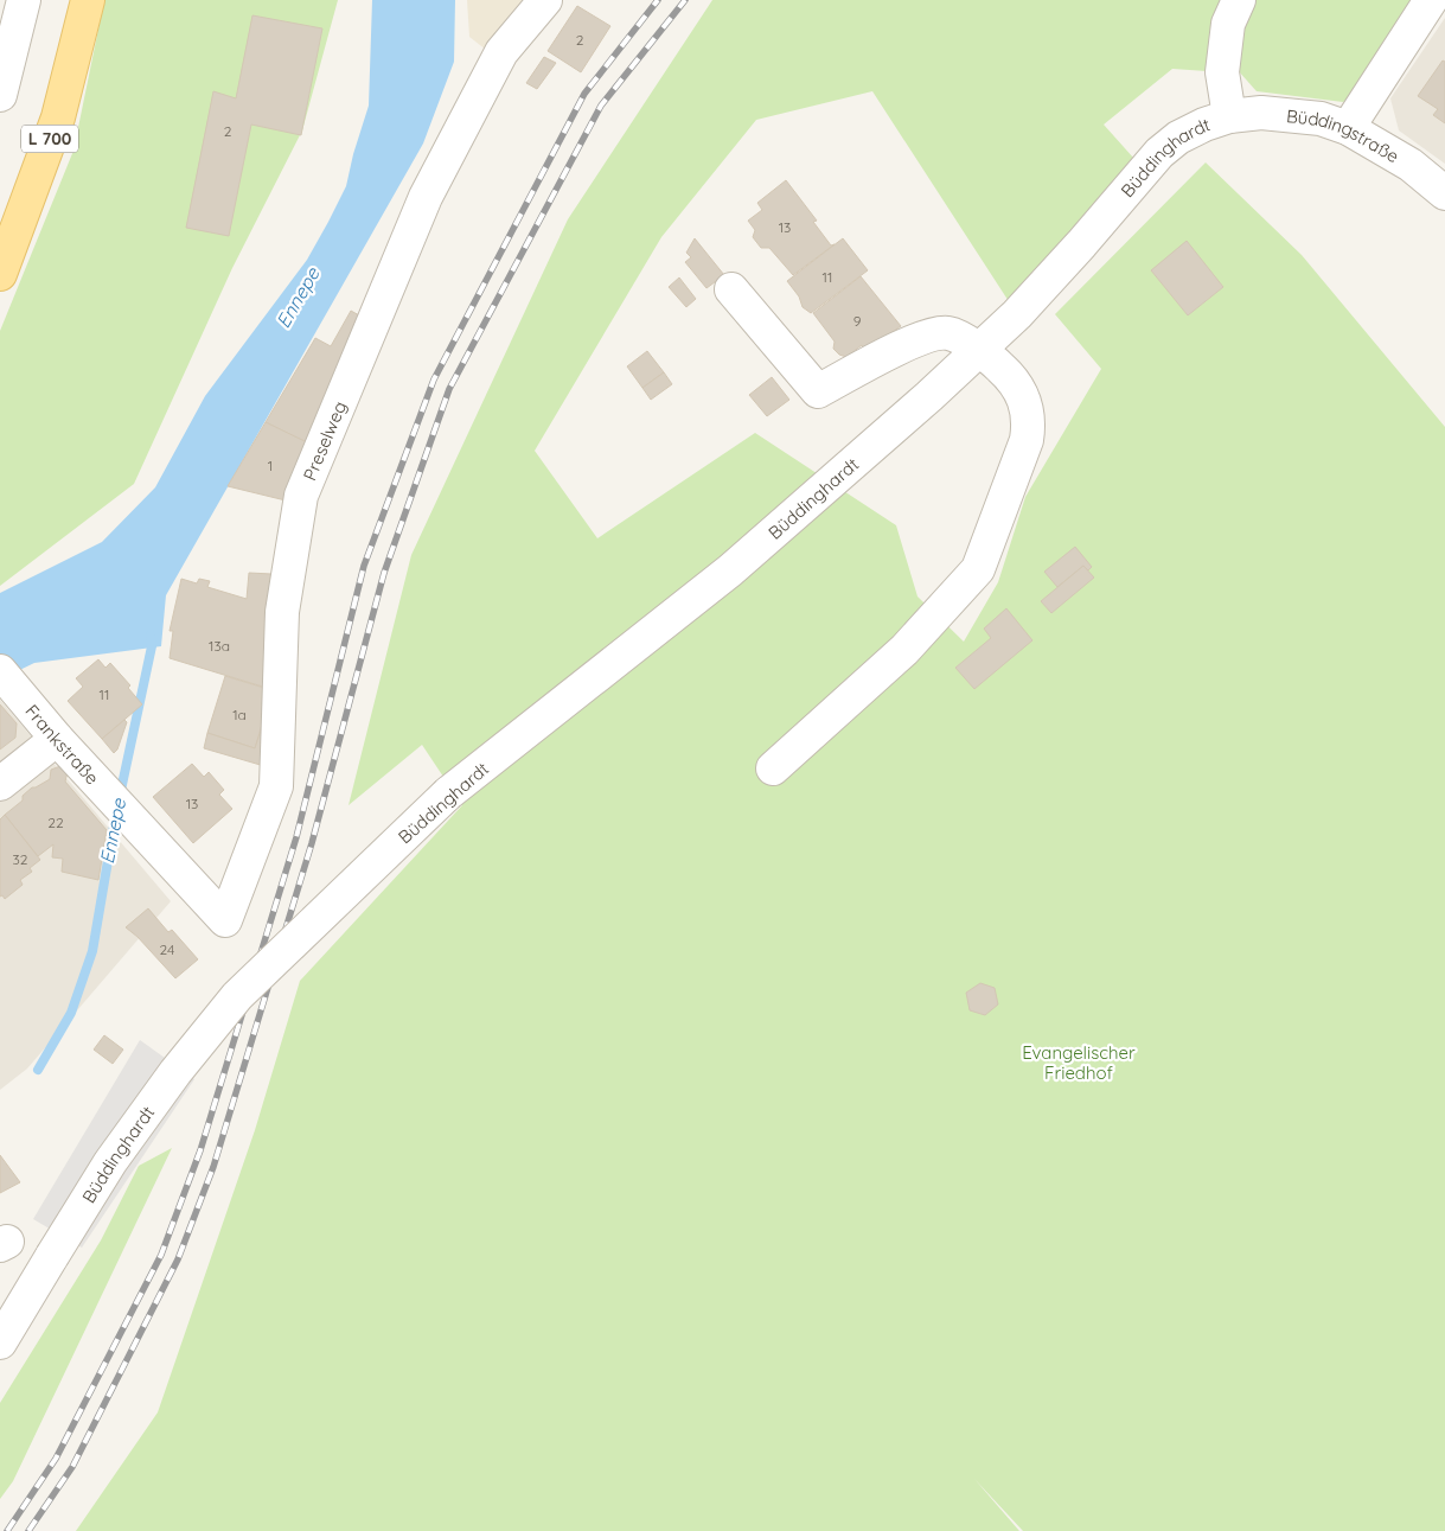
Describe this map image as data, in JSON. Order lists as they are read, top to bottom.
{
  "streets": {
    "main road": ["L 700"],
    "street": [
      "Büddingstraße",
      "Büddinghardt",
      "Preselweg",
      "Frankstraße"
    ]
  },
  "crossings": [
    ["Büddingstraße", "Büddinghardt"],
    ["Preselweg", "Frankstraße"]
  ],
  "water": ["Ennepe"],
  "parks": ["Evangelischer Friedhof"],
  "house_numbers": [
    "2",
    "2",
    "13",
    "11",
    "9",
    "1",
    "13a",
    "11",
    "1a",
    "13",
    "22",
    "32",
    "24"
  ]
}
